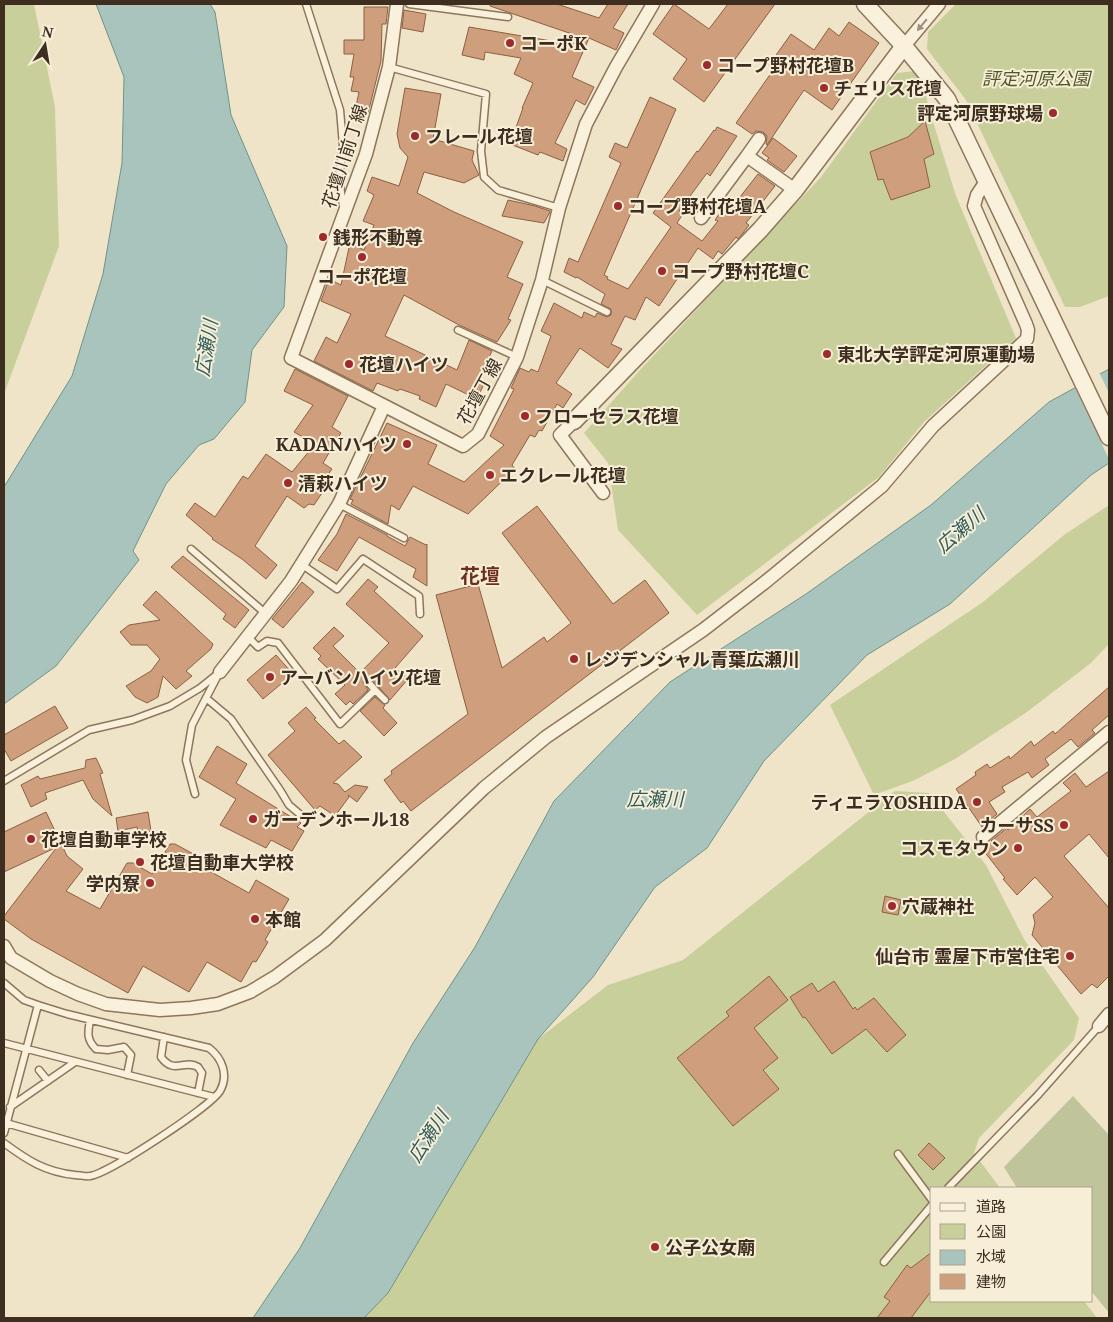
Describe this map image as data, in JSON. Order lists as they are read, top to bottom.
{
  "streets": {
    "street": ["花壇川前丁線", "花壇丁線"]
  },
  "crossings": [
    ["花壇川前丁線", "花壇丁線"]
  ],
  "districts": ["花壇"],
  "water": ["広瀬川"],
  "parks": ["評定河原公園"],
  "places": [
    "コーポK",
    "コープ野村花壇B",
    "チェリス花壇",
    "評定河原野球場",
    "フレール花壇",
    "コープ野村花壇A",
    "銭形不動尊",
    "コーポ花壇",
    "コープ野村花壇C",
    "東北大学評定河原運動場",
    "花壇ハイツ",
    "フローセラス花壇",
    "KADANハイツ",
    "エクレール花壇",
    "清萩ハイツ",
    "レジデンシャル青葉広瀬川",
    "アーバンハイツ花壇",
    "ティエラYOSHIDA",
    "ガーデンホール18",
    "カーサSS",
    "花壇自動車学校",
    "コスモタウン",
    "花壇自動車大学校",
    "学内寮",
    "穴蔵神社",
    "本館",
    "仙台市 霊屋下市営住宅",
    "公子公女廟"
  ],
  "legend": [
    "道路",
    "公園",
    "水域",
    "建物"
  ],
  "north": "top"
}
